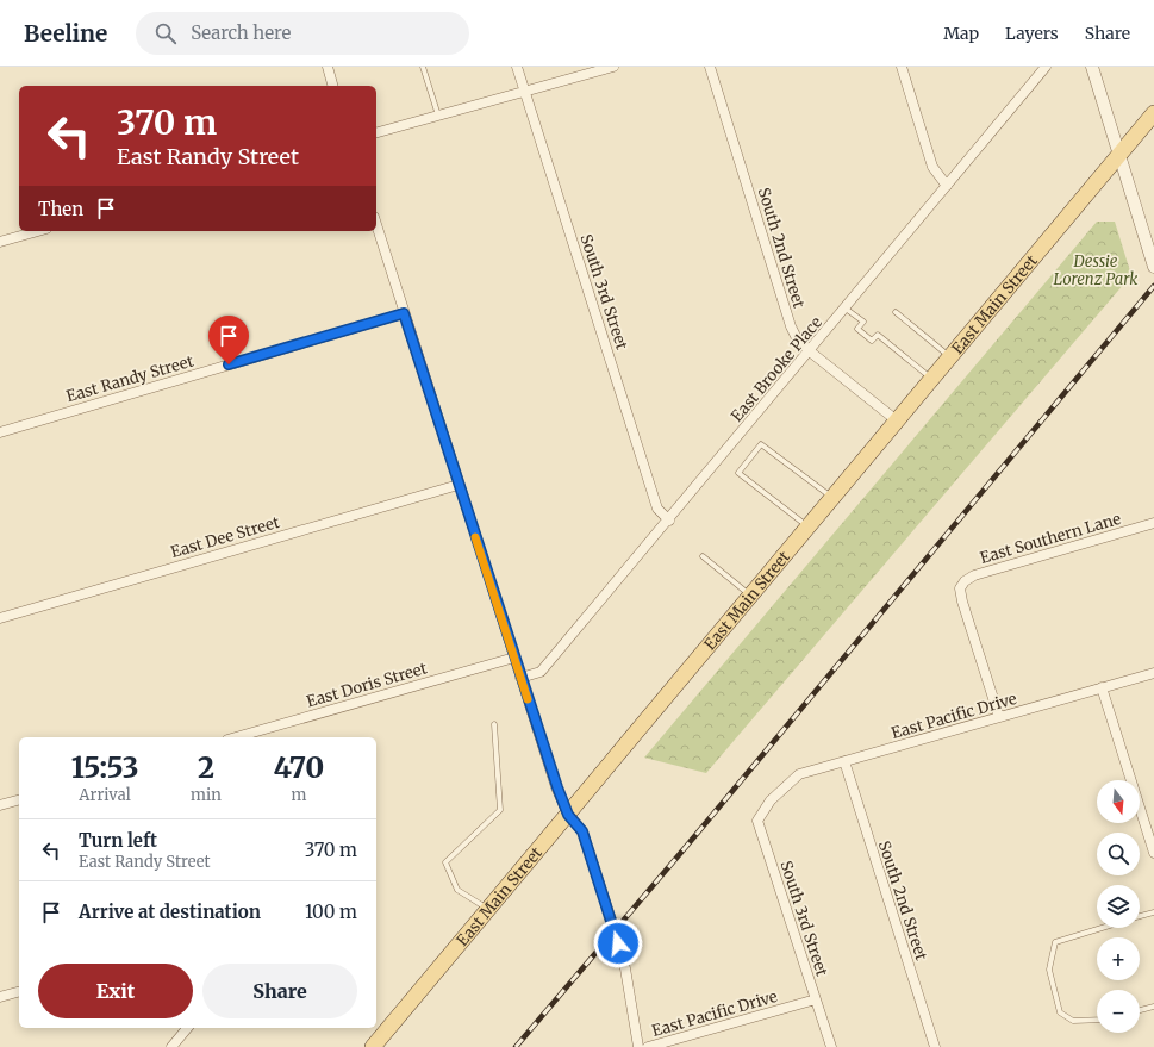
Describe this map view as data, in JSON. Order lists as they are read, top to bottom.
{
  "streets": {
    "main road": ["East Main Street"],
    "street": [
      "South 2nd Street",
      "South 3rd Street",
      "East Brooke Place",
      "East Randy Street",
      "East Dee Street",
      "East Southern Lane",
      "East Doris Street",
      "East Pacific Drive"
    ]
  },
  "crossings": [
    ["South 2nd Street", "East Main Street"],
    ["South 2nd Street", "East Brooke Place"],
    ["South 2nd Street", "East Pacific Drive"],
    ["South 3rd Street", "East Brooke Place"],
    ["South 3rd Street", "East Pacific Drive"],
    ["East Southern Lane", "East Pacific Drive"]
  ],
  "parks": ["Dessie Lorenz Park"],
  "north": "bottom",
  "page": {
    "header": "Beeline",
    "search": "Search here",
    "nav": ["Map", "Layers", "Share"],
    "turn": ["370 m", "East Randy Street"],
    "then": "Then",
    "eta": [
      "15:53",
      "Arrival",
      "2",
      "min",
      "470",
      "m"
    ],
    "map_buttons": ["+", "−"],
    "list": [
      {
        "name": "Turn left",
        "note": "East Randy Street",
        "value": "370 m"
      },
      {
        "name": "Arrive at destination",
        "value": "100 m"
      }
    ],
    "buttons": ["Exit", "Share"]
  }
}
